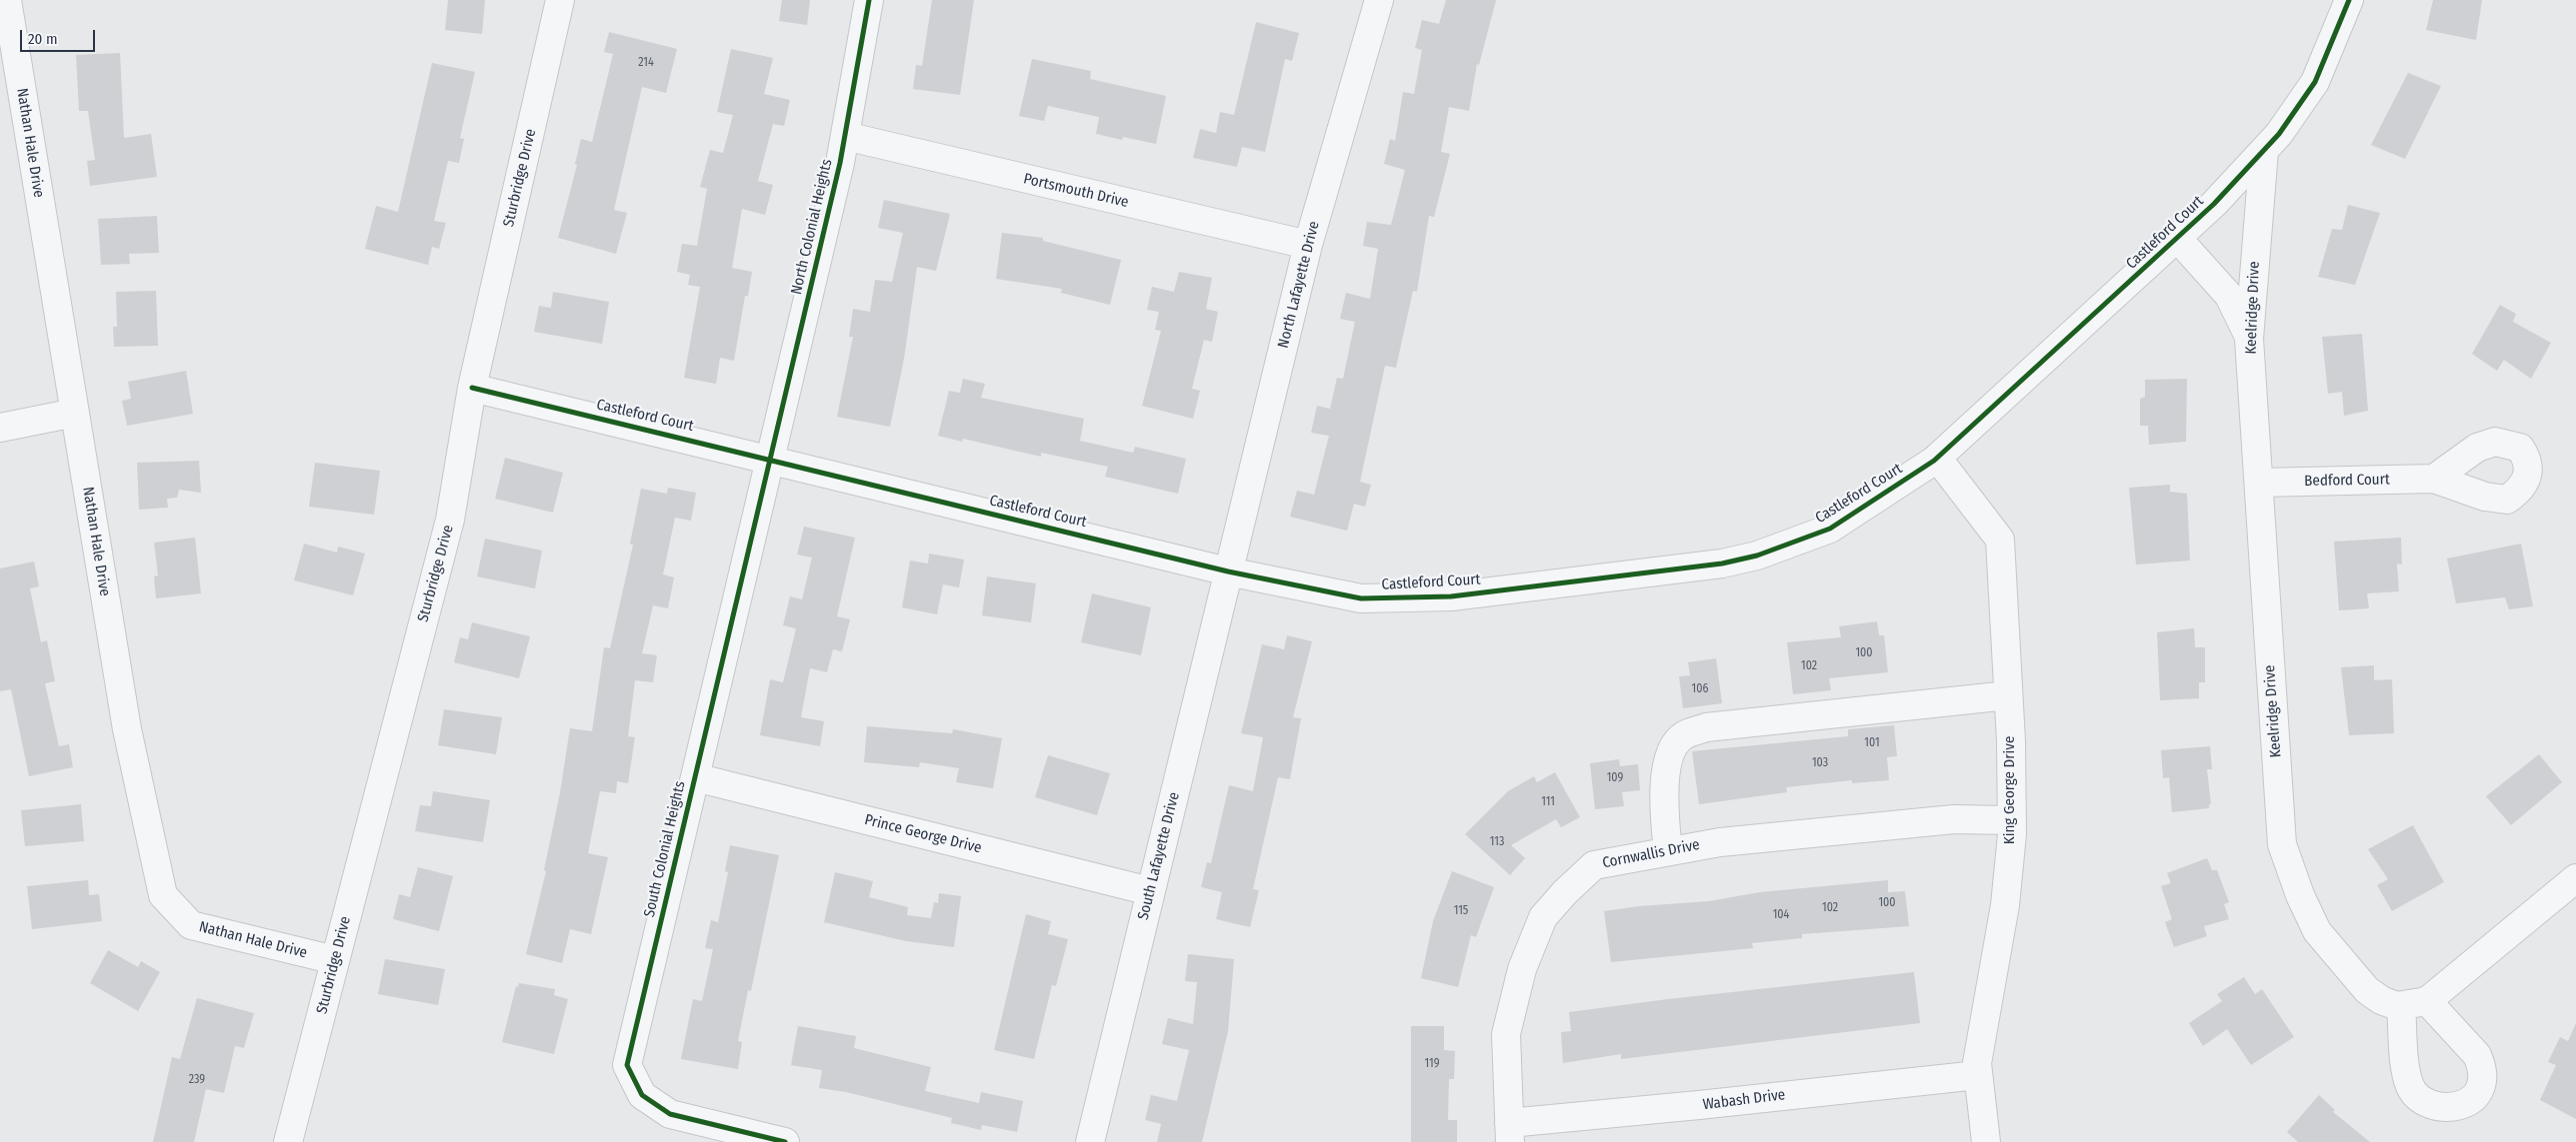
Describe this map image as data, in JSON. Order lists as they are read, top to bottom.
{
  "streets": {
    "street": [
      "Nathan Hale Drive",
      "Sturbridge Drive",
      "Portsmouth Drive",
      "North Colonial Heights",
      "Castleford Court",
      "North Lafayette Drive",
      "Keelridge Drive",
      "Bedford Court",
      "King George Drive",
      "Prince George Drive",
      "South Colonial Heights",
      "Cornwallis Drive",
      "South Lafayette Drive",
      "Wabash Drive"
    ]
  },
  "crossings": [
    ["Nathan Hale Drive", "Sturbridge Drive"],
    ["Sturbridge Drive", "Castleford Court"],
    ["Portsmouth Drive", "North Colonial Heights"],
    ["Portsmouth Drive", "North Lafayette Drive"],
    ["North Colonial Heights", "Castleford Court"],
    ["North Colonial Heights", "South Colonial Heights"],
    ["Castleford Court", "North Lafayette Drive"],
    ["Castleford Court", "Keelridge Drive"],
    ["Castleford Court", "King George Drive"],
    ["Castleford Court", "South Colonial Heights"],
    ["Castleford Court", "South Lafayette Drive"],
    ["North Lafayette Drive", "South Lafayette Drive"],
    ["Keelridge Drive", "Bedford Court"],
    ["King George Drive", "Cornwallis Drive"],
    ["King George Drive", "Wabash Drive"],
    ["Prince George Drive", "South Colonial Heights"],
    ["Prince George Drive", "South Lafayette Drive"],
    ["Cornwallis Drive", "Wabash Drive"]
  ],
  "house_numbers": [
    "214",
    "100",
    "102",
    "106",
    "101",
    "103",
    "109",
    "111",
    "113",
    "100",
    "102",
    "115",
    "104",
    "119",
    "239"
  ],
  "scale_bar": "20 m"
}
